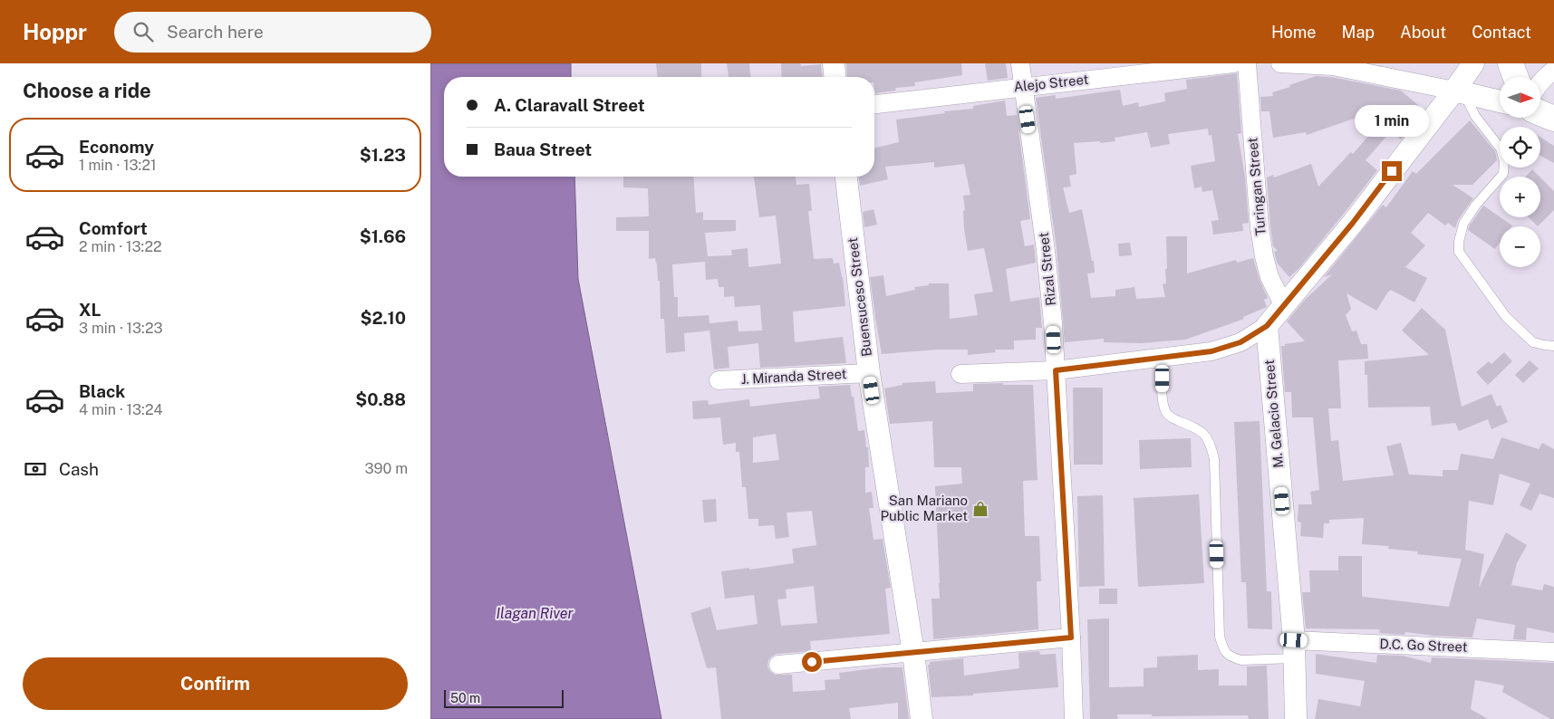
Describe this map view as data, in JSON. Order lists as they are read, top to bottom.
{
  "streets": {
    "street": [
      "Alejo Street",
      "Turingan Street",
      "Rizal Street",
      "Buensuceso Street",
      "J. Miranda Street",
      "M. Gelacio Street",
      "D.C. Go Street"
    ]
  },
  "crossings": [
    ["Alejo Street", "Rizal Street"],
    ["Buensuceso Street", "J. Miranda Street"],
    ["M. Gelacio Street", "D.C. Go Street"]
  ],
  "water": ["Ilagan River"],
  "places": {
    "shop": ["San Mariano Public Market"]
  },
  "scale_bar": "50 m",
  "north": "right",
  "page": {
    "header": "Hoppr",
    "search": "Search here",
    "nav": [
      "Home",
      "Map",
      "About",
      "Contact"
    ],
    "heading": "Choose a ride",
    "map_buttons": ["+", "−"],
    "banner": ["A. Claravall Street", "Baua Street"],
    "bubble": "1 min",
    "list": [
      {
        "name": "Economy",
        "note": "1 min · 13:21",
        "value": "$1.23"
      },
      {
        "name": "Comfort",
        "note": "2 min · 13:22",
        "value": "$1.66"
      },
      {
        "name": "XL",
        "note": "3 min · 13:23",
        "value": "$2.10"
      },
      {
        "name": "Black",
        "note": "4 min · 13:24",
        "value": "$0.88"
      }
    ],
    "pay": ["Cash", "390 m"],
    "buttons": "Confirm",
    "scale": "50 m"
  }
}
